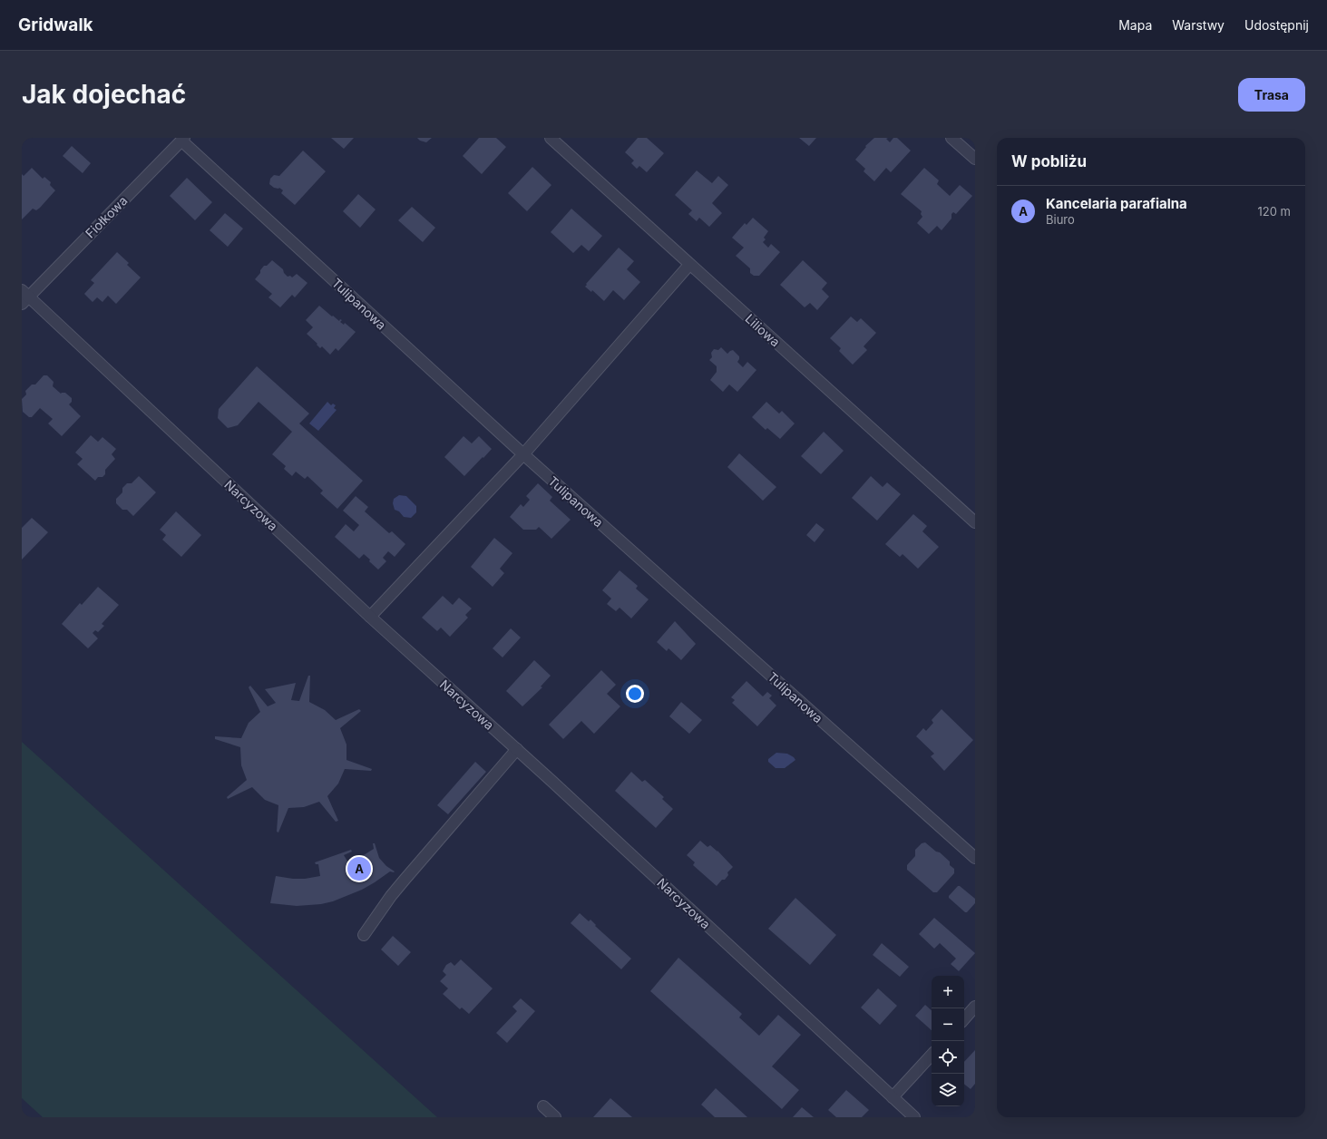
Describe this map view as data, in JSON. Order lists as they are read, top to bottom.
{
  "streets": {
    "street": [
      "Fiołkowa",
      "Tulipanowa",
      "Liliowa",
      "Narcyzowa"
    ]
  },
  "crossings": [
    ["Fiołkowa", "Tulipanowa"],
    ["Fiołkowa", "Narcyzowa"]
  ],
  "page": {
    "header": "Gridwalk",
    "nav": ["Mapa", "Warstwy", "Udostępnij"],
    "buttons": "Trasa",
    "title": "Jak dojechać",
    "heading": "W pobliżu",
    "list": [
      {
        "mark": "A",
        "name": "Kancelaria parafialna",
        "note": "Biuro",
        "value": "120 m"
      }
    ],
    "pins": "A",
    "map_buttons": ["+", "−"]
  }
}
